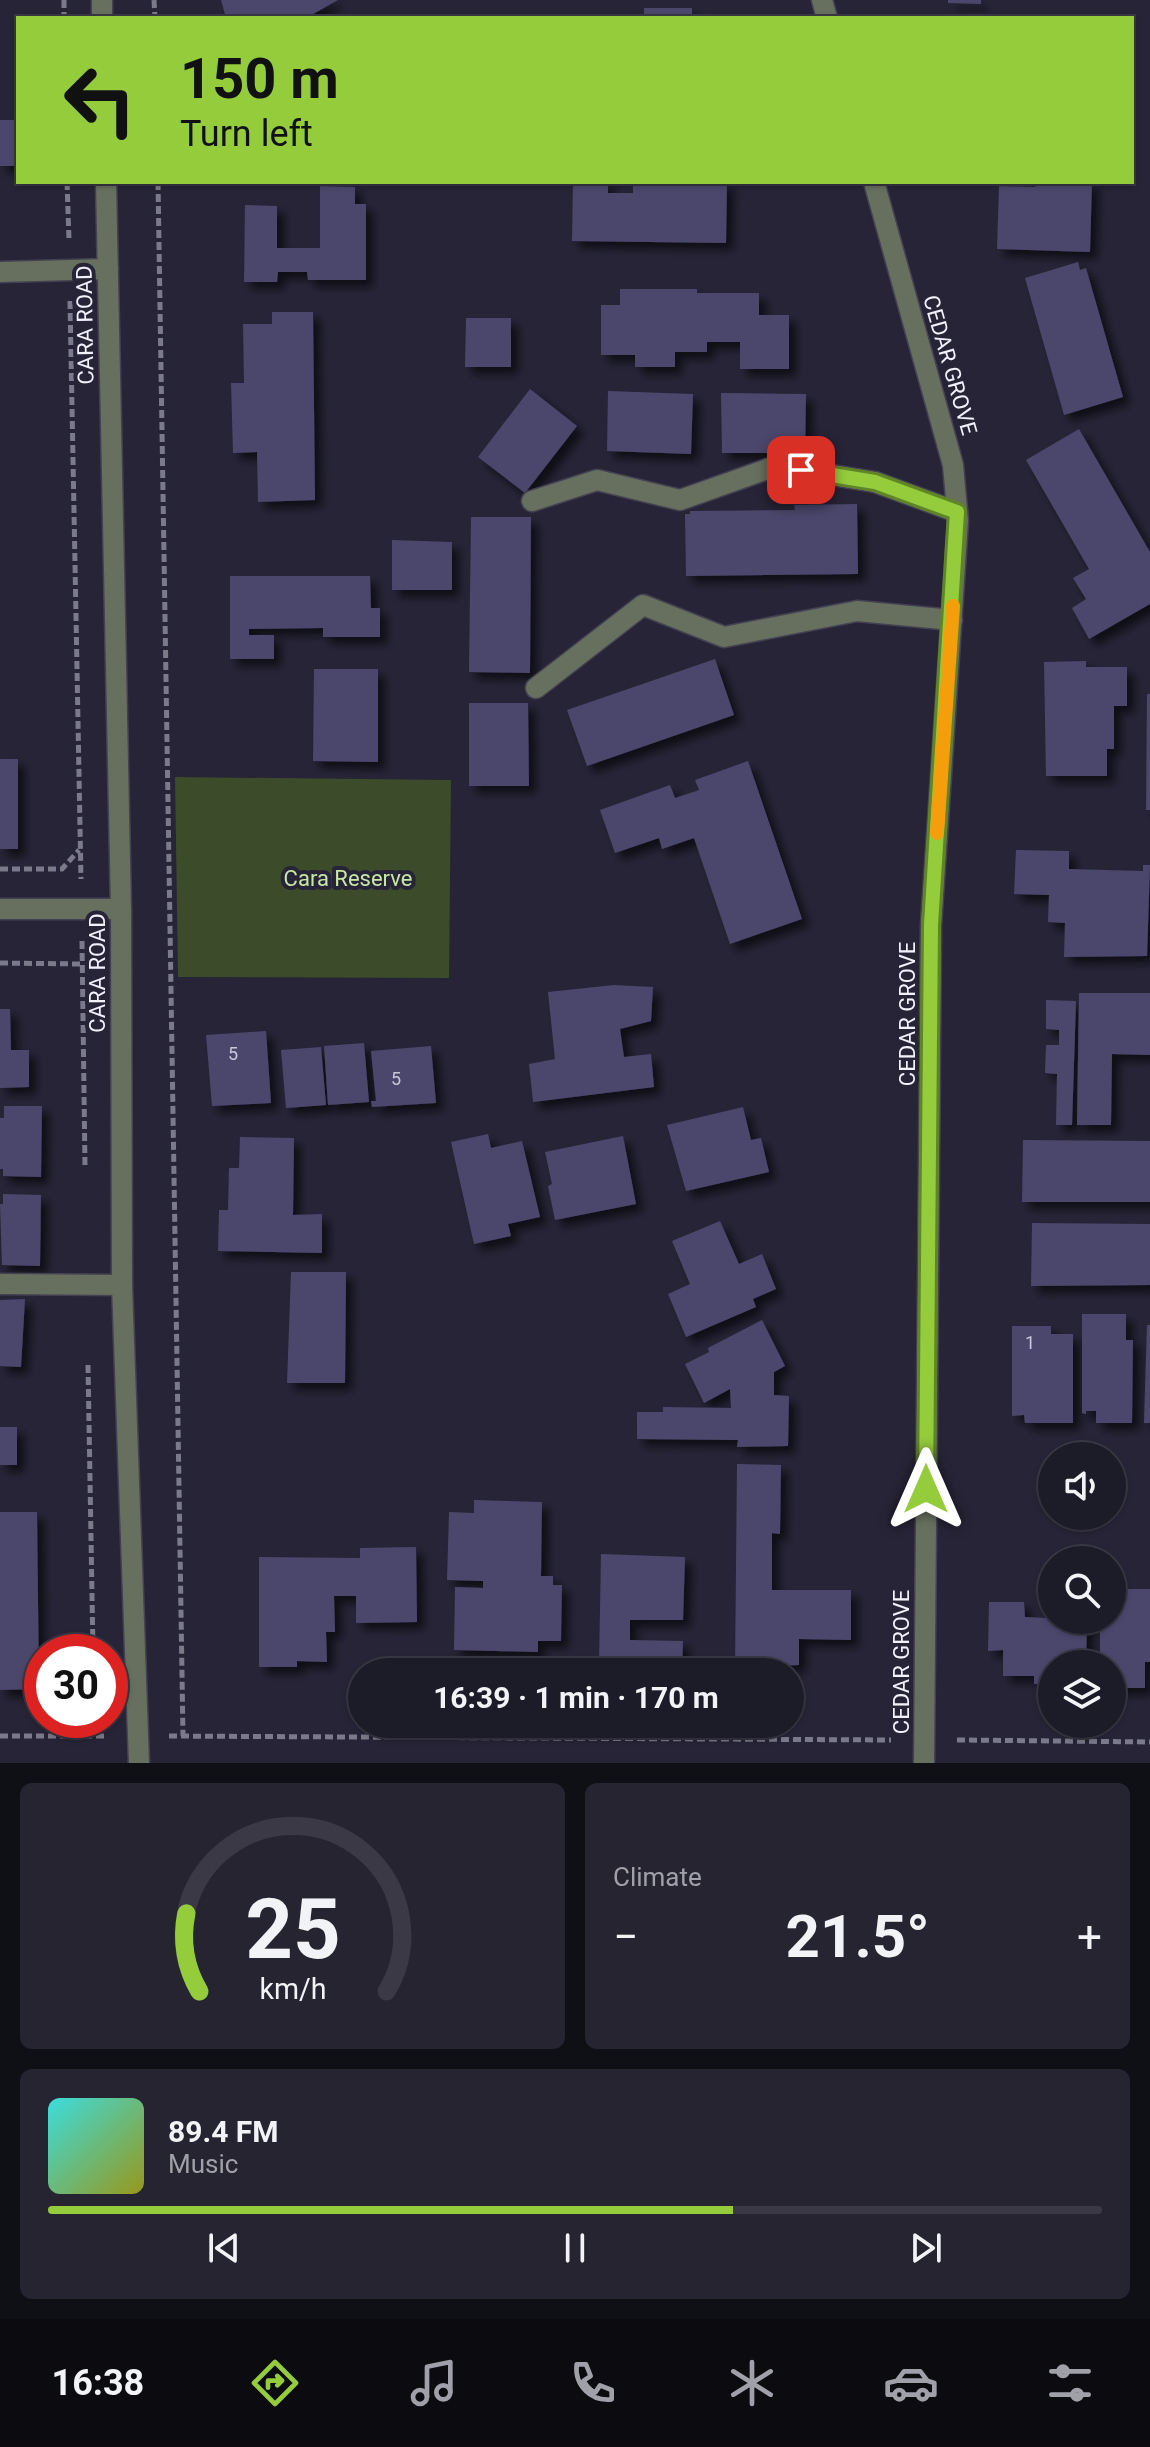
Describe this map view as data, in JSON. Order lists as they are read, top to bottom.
{
  "streets": {
    "street": ["CARA ROAD", "CEDAR GROVE"]
  },
  "parks": ["Cara Reserve"],
  "house_numbers": ["5", "5", "1"],
  "page": {
    "turn": ["150 m", "Turn left"],
    "limit": "30",
    "trip": "16:39 · 1 min · 170 m",
    "tile": "Climate",
    "heat": ["−", "21.5°", "+"],
    "song": ["89.4 FM", "Music"],
    "tabs": "16:38",
    "gauge": ["25", "km/h"]
  }
}
